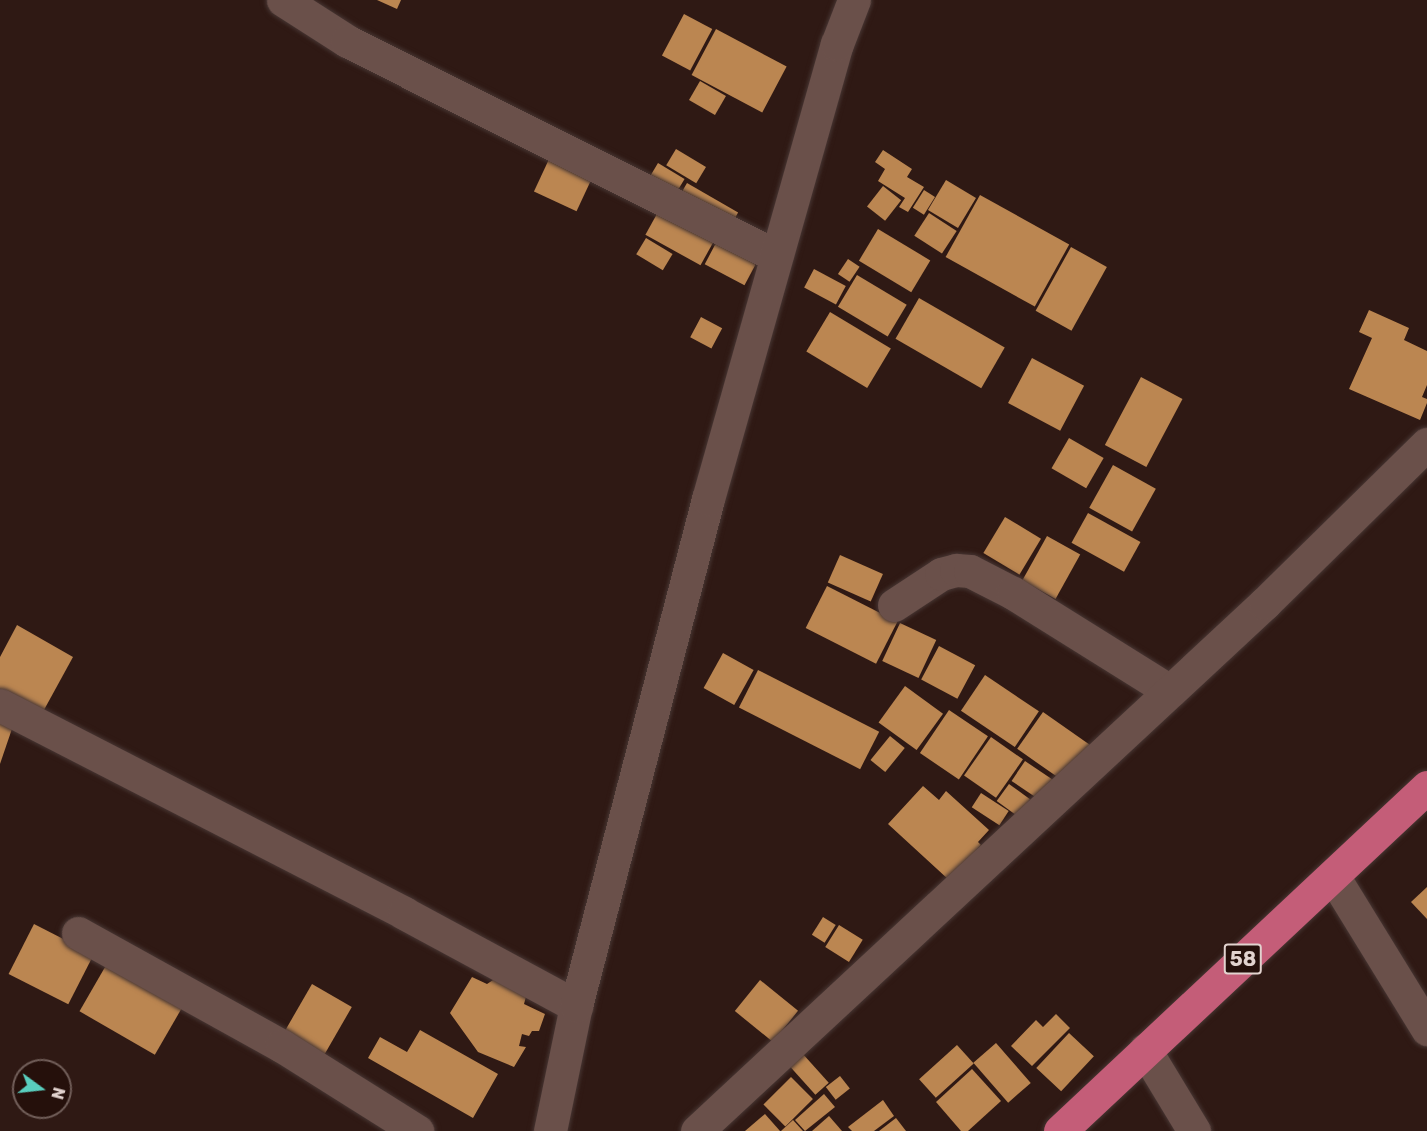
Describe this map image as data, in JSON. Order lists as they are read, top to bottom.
{
  "streets": {
    "highway": ["58"]
  },
  "north": "right"
}
